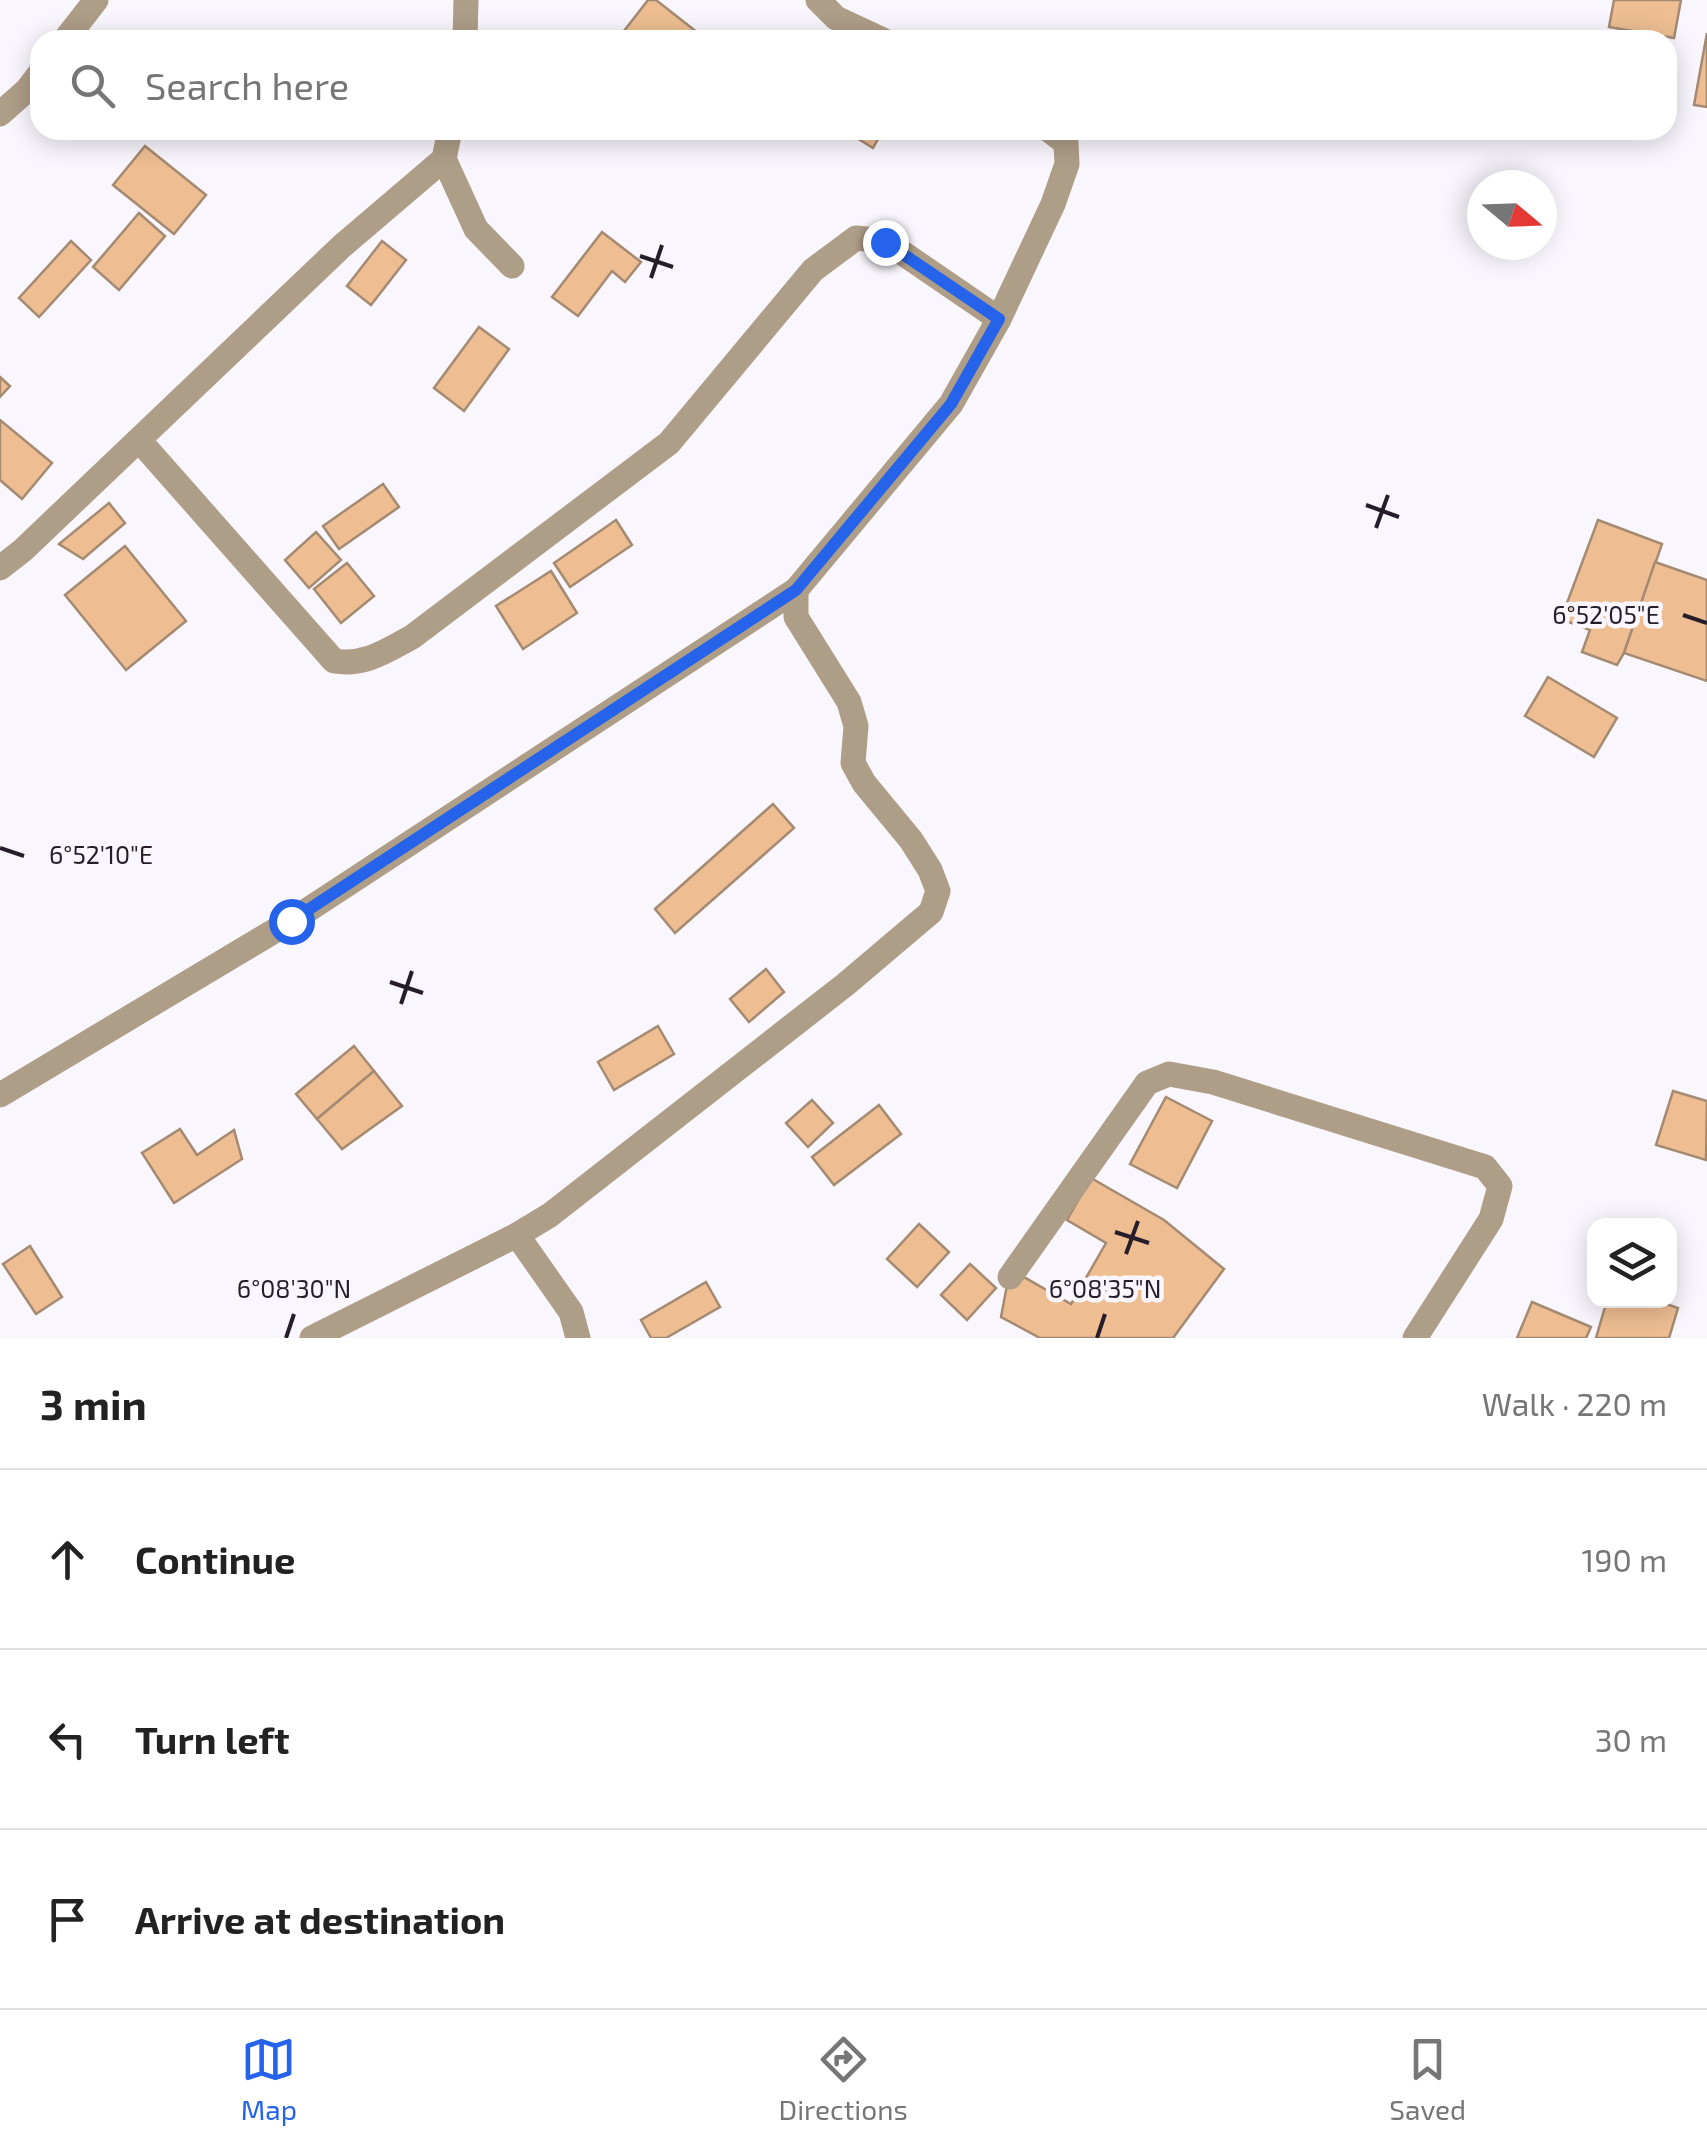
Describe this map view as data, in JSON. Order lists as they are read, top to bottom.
{
  "north": "right",
  "page": {
    "search": "Search here",
    "heading": ["3 min", "Walk · 220 m"],
    "list": [
      ["Continue", "190 m"],
      ["Turn left", "30 m"],
      "Arrive at destination"
    ],
    "nav": ["Map", "Directions", "Saved"]
  },
  "coordinates": [
    "6°52'05\"E",
    "6°52'10\"E",
    "6°08'30\"N",
    "6°08'35\"N"
  ]
}
